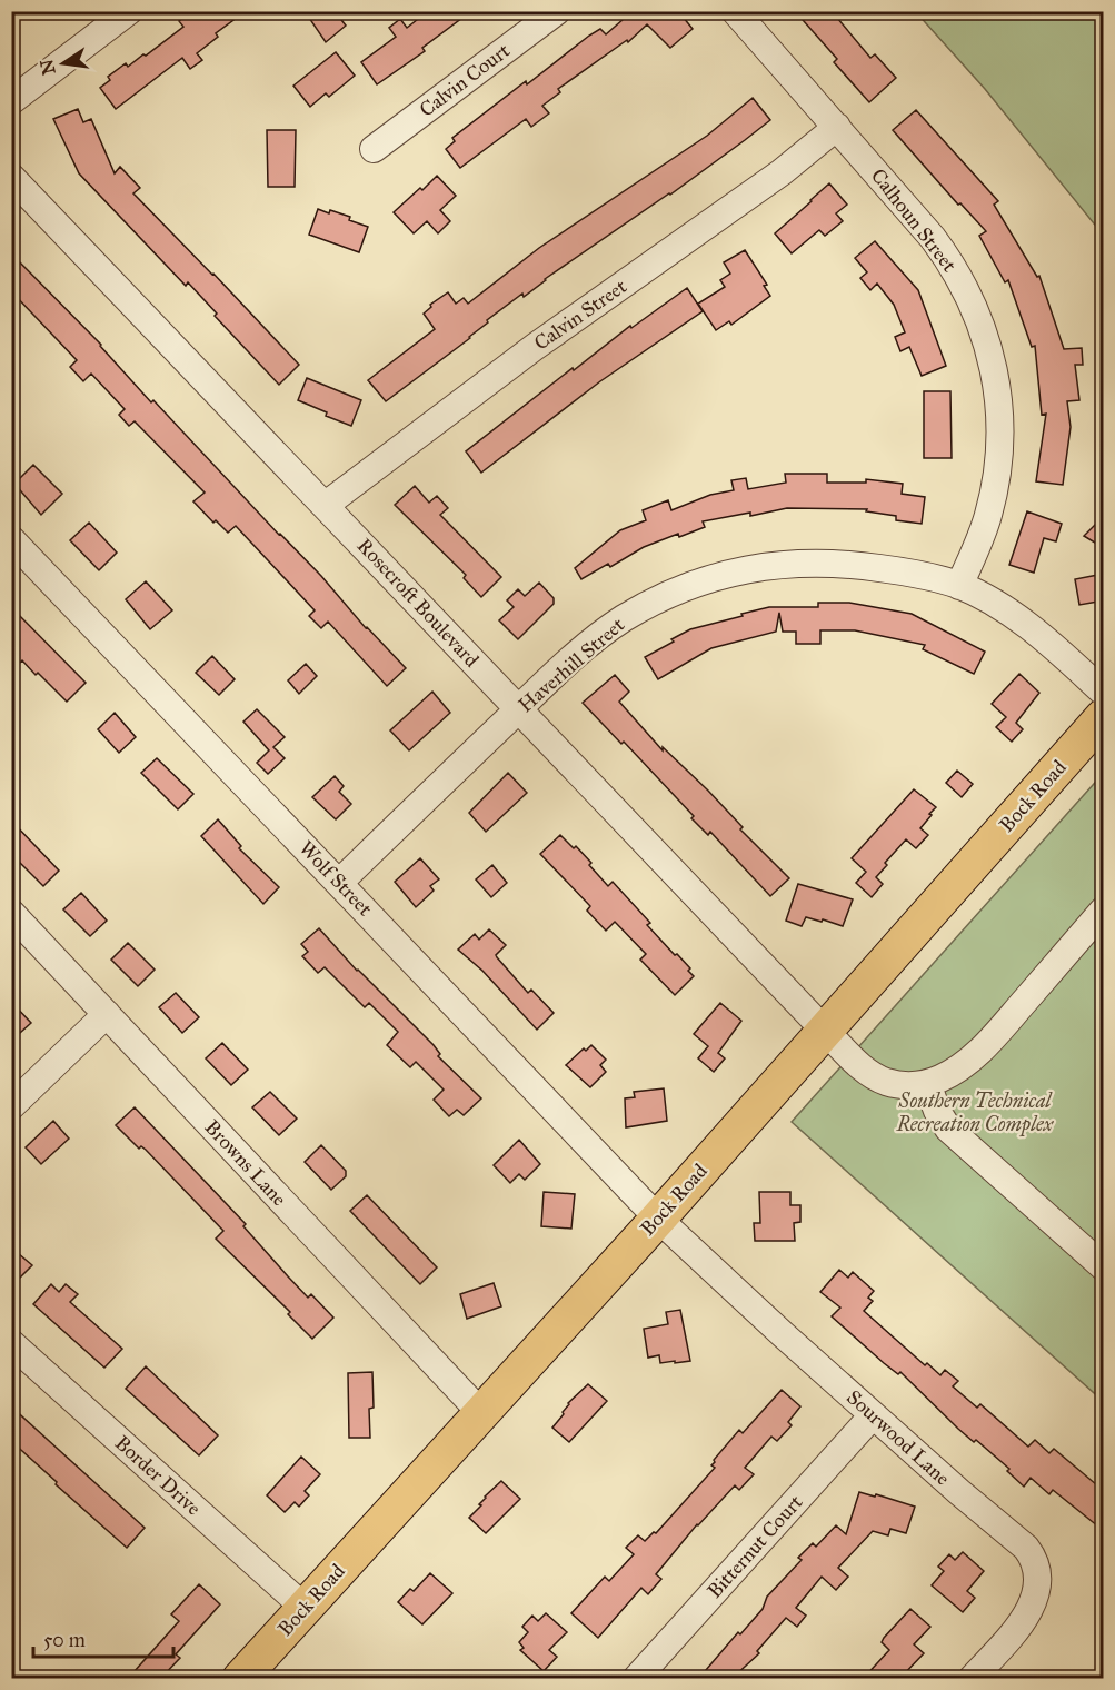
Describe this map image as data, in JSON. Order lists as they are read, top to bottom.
{
  "streets": {
    "main road": ["Bock Road"],
    "street": [
      "Calvin Court",
      "Calhoun Street",
      "Calvin Street",
      "Rosecroft Boulevard",
      "Haverhill Street",
      "Wolf Street",
      "Browns Lane",
      "Sourwood Lane",
      "Border Drive",
      "Bitternut Court"
    ]
  },
  "crossings": [
    ["Calhoun Street", "Calvin Street"],
    ["Calhoun Street", "Haverhill Street"],
    ["Calvin Street", "Rosecroft Boulevard"],
    ["Rosecroft Boulevard", "Haverhill Street"],
    ["Rosecroft Boulevard", "Bock Road"],
    ["Haverhill Street", "Wolf Street"],
    ["Bock Road", "Wolf Street"],
    ["Bock Road", "Browns Lane"],
    ["Bock Road", "Sourwood Lane"],
    ["Bock Road", "Border Drive"],
    ["Wolf Street", "Sourwood Lane"],
    ["Sourwood Lane", "Bitternut Court"]
  ],
  "parks": ["Southern Technical Recreation Complex"],
  "scale_bar": "50 m",
  "north": "left"
}
